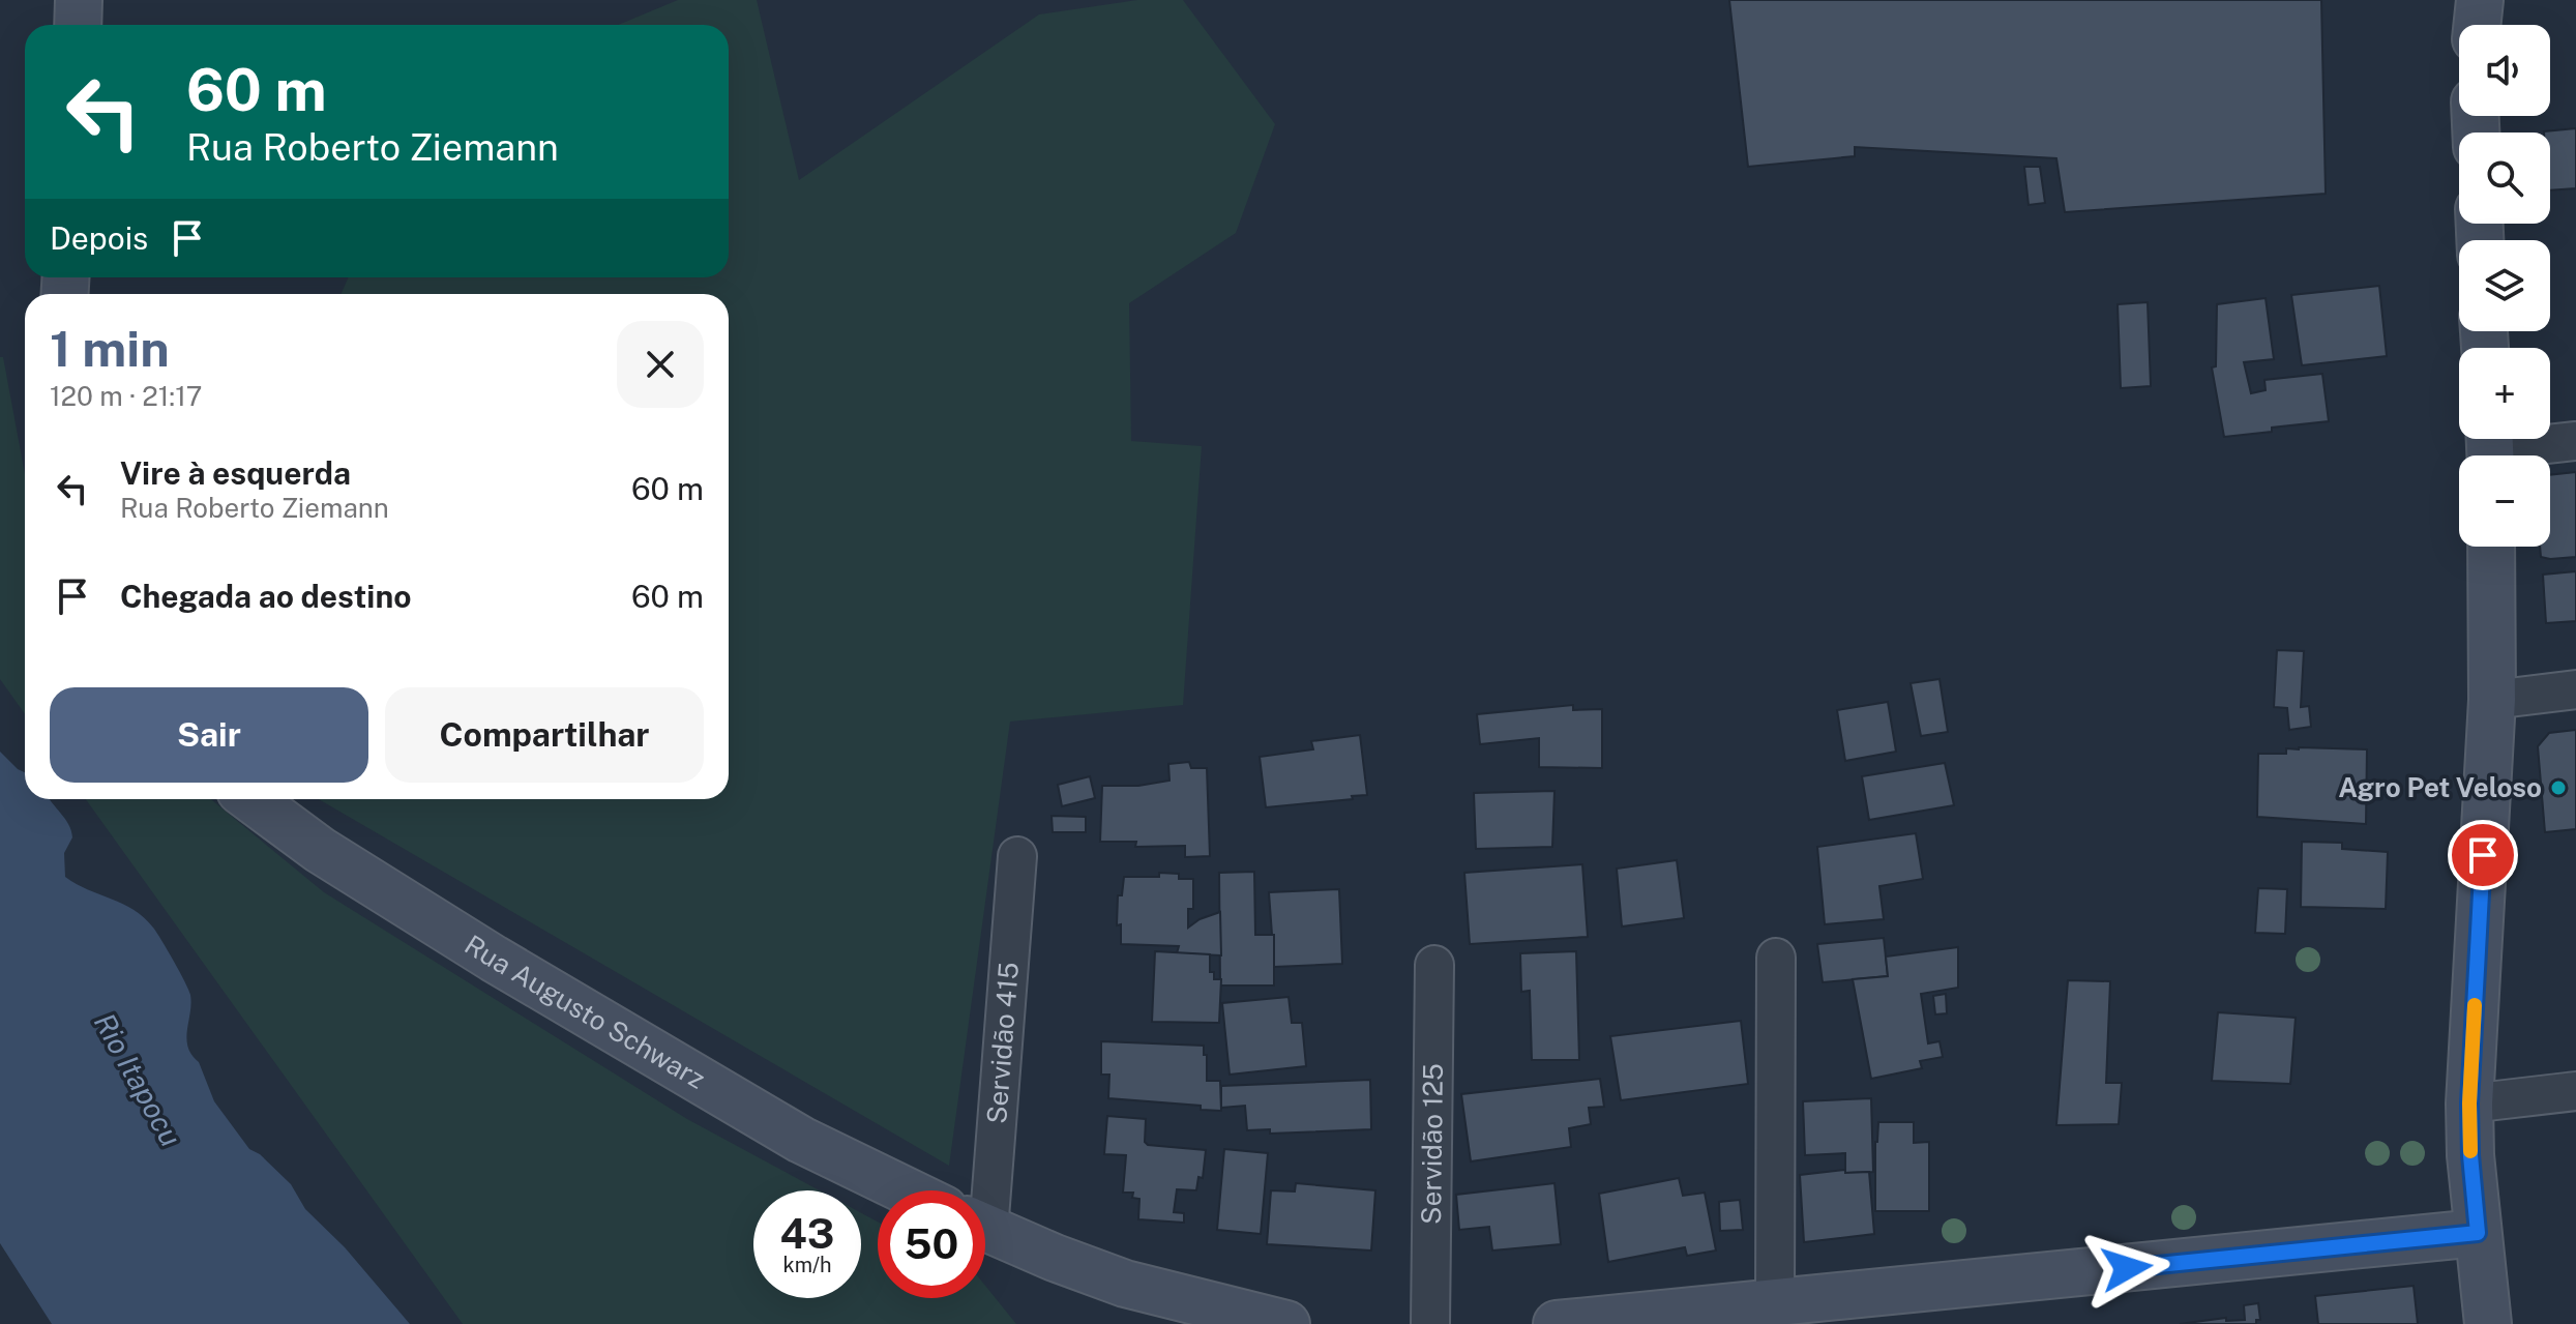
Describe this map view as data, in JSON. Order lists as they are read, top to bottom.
{
  "streets": {
    "main road": ["Rua Augusto Schwarz"],
    "street": ["Servidão 415", "Servidão 125"]
  },
  "water": ["Rio Itapocu"],
  "places": ["Agro Pet Veloso"],
  "page": {
    "map_buttons": ["+", "−"],
    "turn": ["60 m", "Rua Roberto Ziemann"],
    "then": "Depois",
    "heading": ["1 min", "120 m · 21:17"],
    "list": [
      {
        "name": "Vire à esquerda",
        "note": "Rua Roberto Ziemann",
        "value": "60 m"
      },
      {
        "name": "Chegada ao destino",
        "value": "60 m"
      }
    ],
    "buttons": ["Sair", "Compartilhar"],
    "speed": "43 km/h",
    "limit": "50"
  }
}
